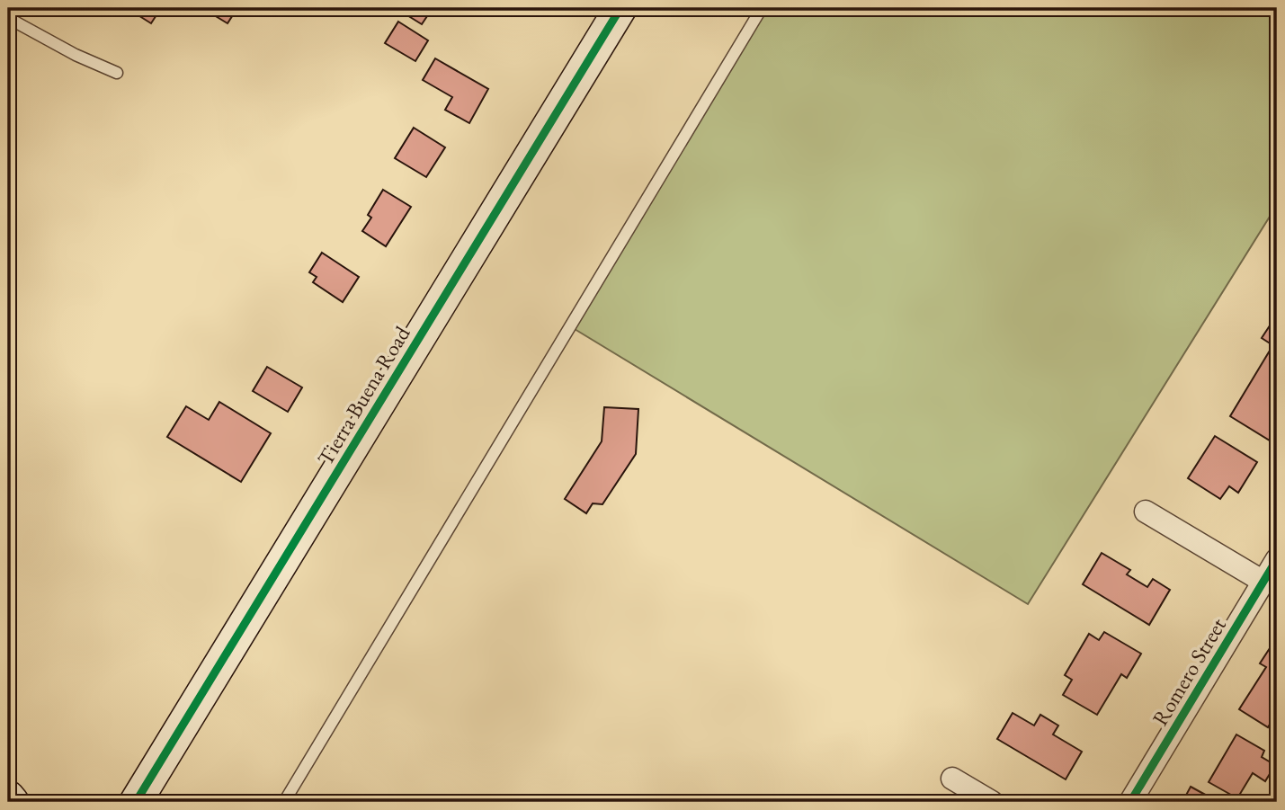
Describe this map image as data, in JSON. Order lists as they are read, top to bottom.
{
  "streets": {
    "street": ["Tierra Buena Road", "Romero Street"]
  }
}
